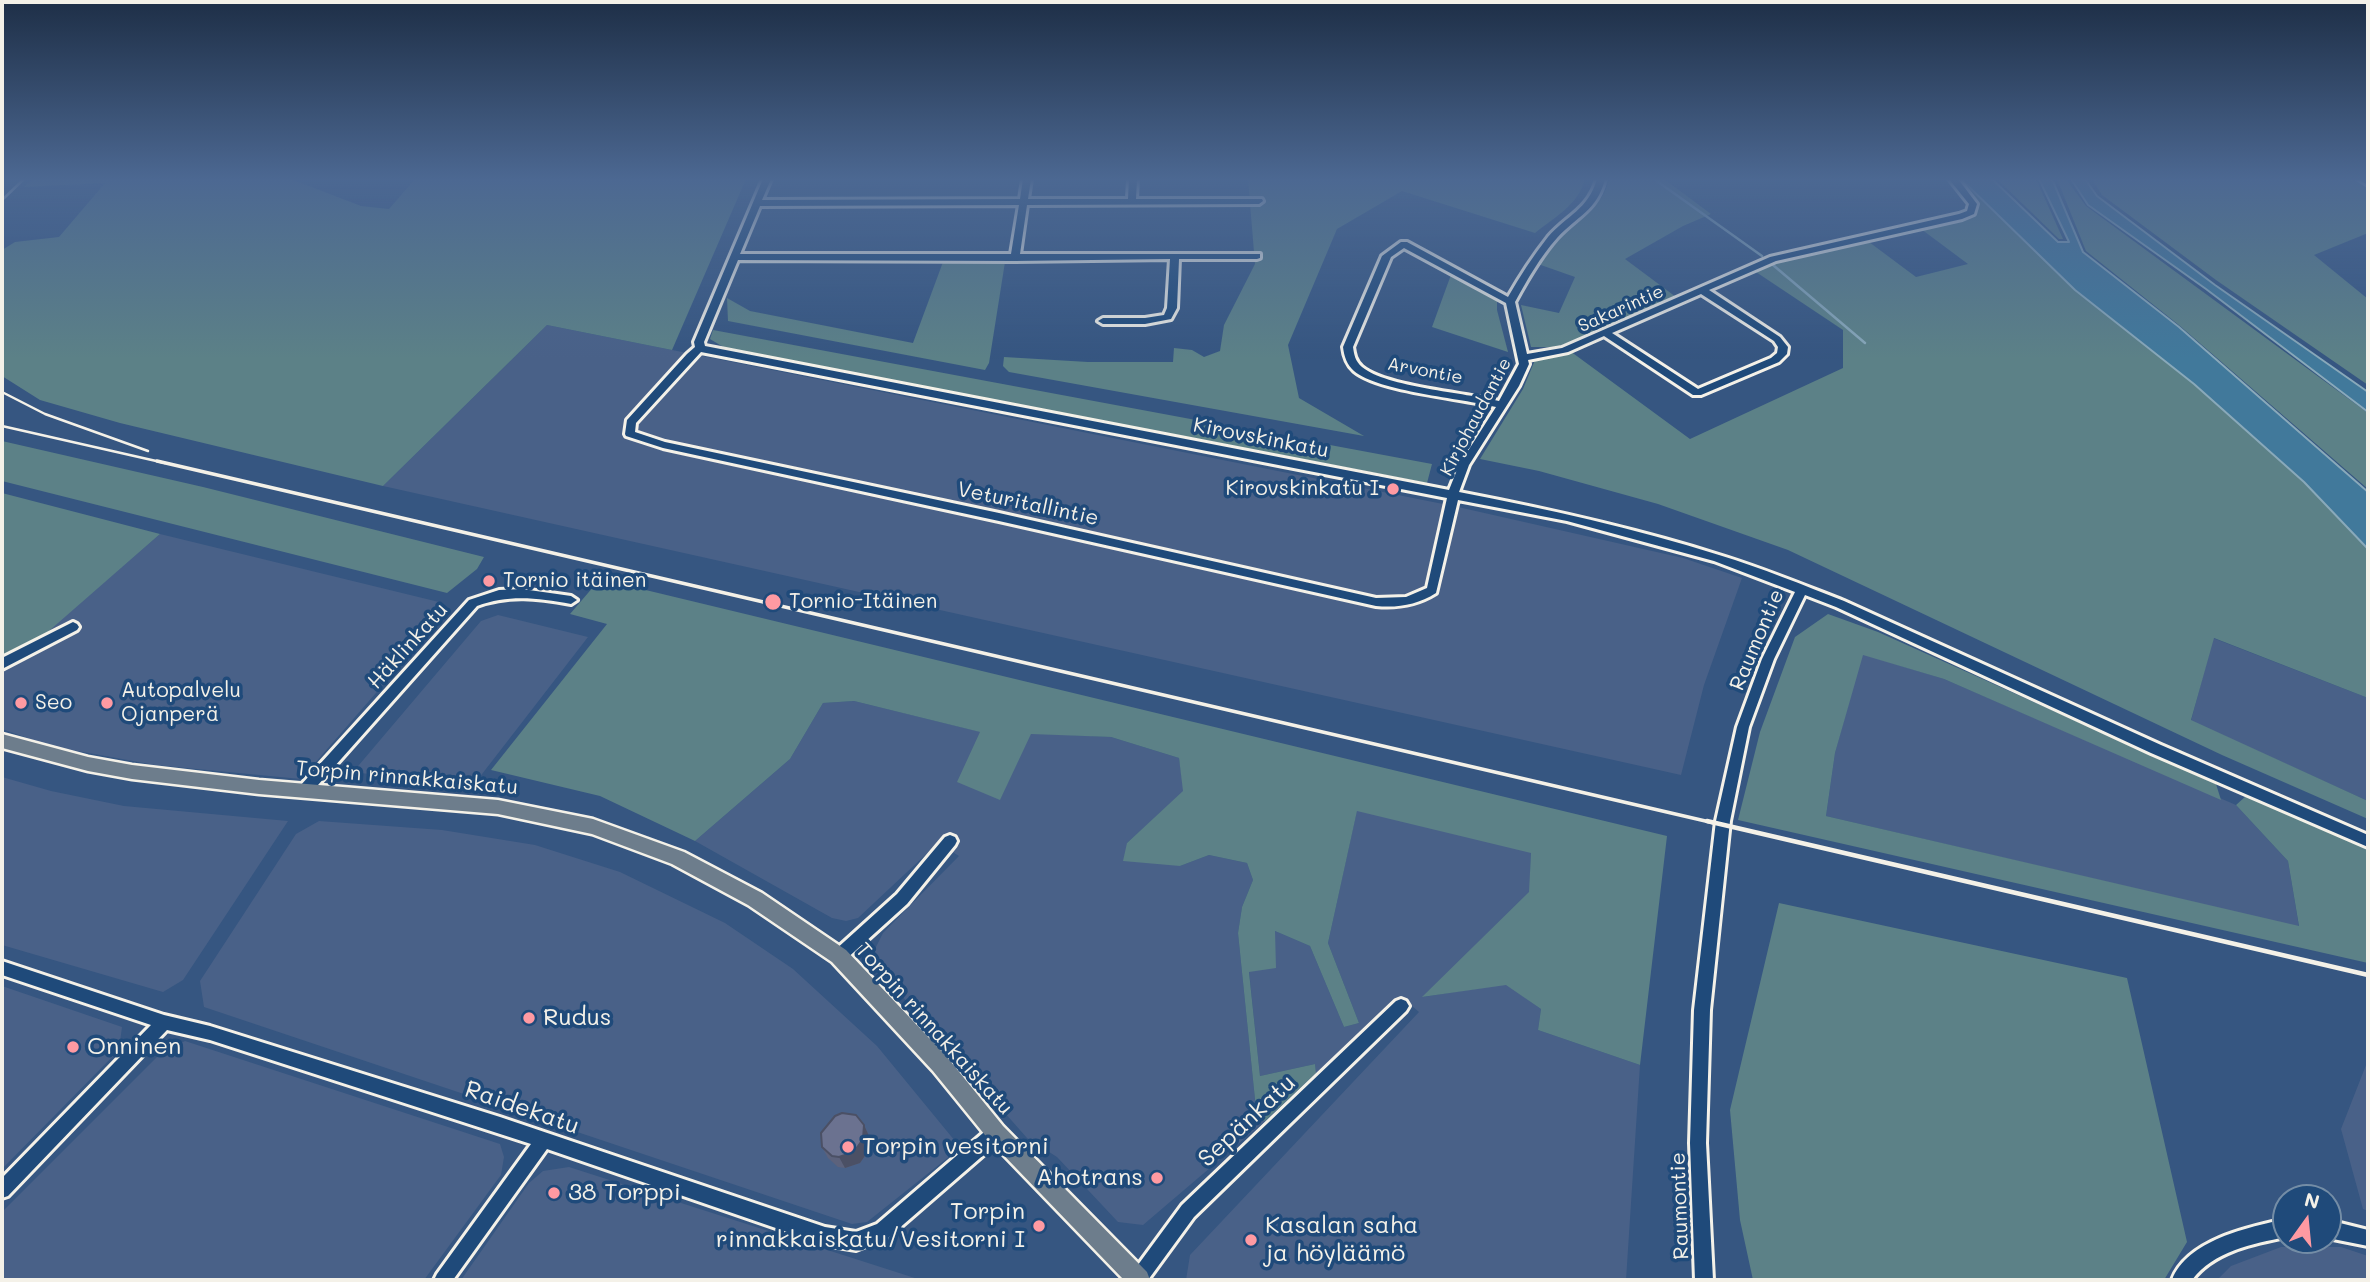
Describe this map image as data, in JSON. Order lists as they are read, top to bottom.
{
  "streets": {
    "main road": ["Torpin rinnakkaiskatu"],
    "street": [
      "Sakarintie",
      "Arvontie",
      "Kirjohaudantie",
      "Kirovskinkatu",
      "Veturitallintie",
      "Raumontie",
      "Häklinkatu",
      "Raidekatu",
      "Sepänkatu"
    ]
  },
  "crossings": [
    ["Sakarintie", "Kirjohaudantie"],
    ["Arvontie", "Kirjohaudantie"],
    ["Kirjohaudantie", "Kirovskinkatu"],
    ["Kirjohaudantie", "Veturitallintie"],
    ["Kirovskinkatu", "Veturitallintie"],
    ["Kirovskinkatu", "Raumontie"],
    ["Häklinkatu", "Torpin rinnakkaiskatu"],
    ["Torpin rinnakkaiskatu", "Raidekatu"],
    ["Torpin rinnakkaiskatu", "Sepänkatu"]
  ],
  "places": [
    "Kirovskinkatu I",
    "Tornio itäinen",
    "Tornio-Itäinen",
    "Seo",
    "Autopalvelu Ojanperä",
    "Rudus",
    "Onninen",
    "Torpin vesitorni",
    "Ahotrans",
    "38 Torppi",
    "Torpin rinnakkaiskatu/Vesitorni I",
    "Kasalan saha ja höyläämö"
  ],
  "north": "top"
}
